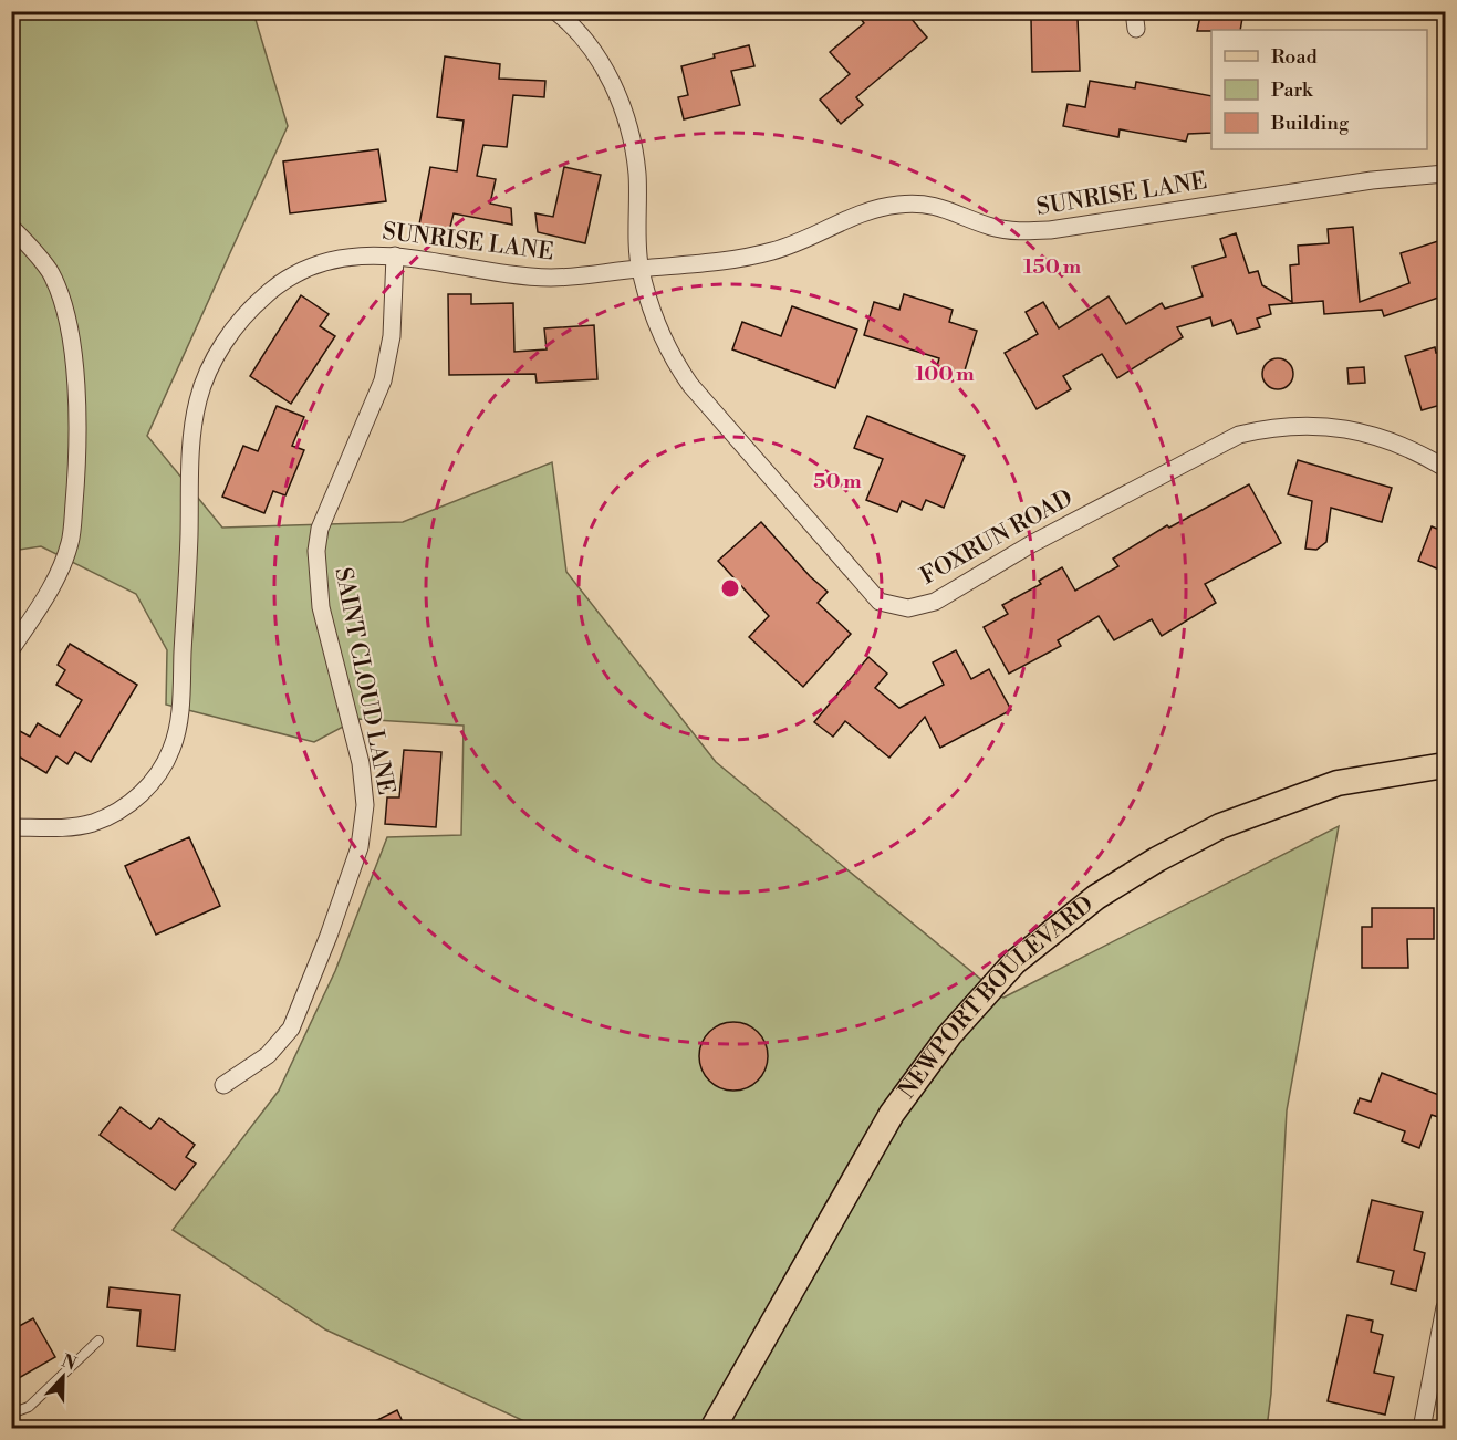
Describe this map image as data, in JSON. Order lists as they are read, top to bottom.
{
  "streets": {
    "main road": ["NEWPORT BOULEVARD"],
    "street": ["SUNRISE LANE", "FOXRUN ROAD", "SAINT CLOUD LANE"]
  },
  "crossings": [
    ["SUNRISE LANE", "FOXRUN ROAD"],
    ["SUNRISE LANE", "SAINT CLOUD LANE"]
  ],
  "legend": ["Road", "Park", "Building"],
  "north": "top",
  "rings": ["150 m", "100 m", "50 m"]
}
